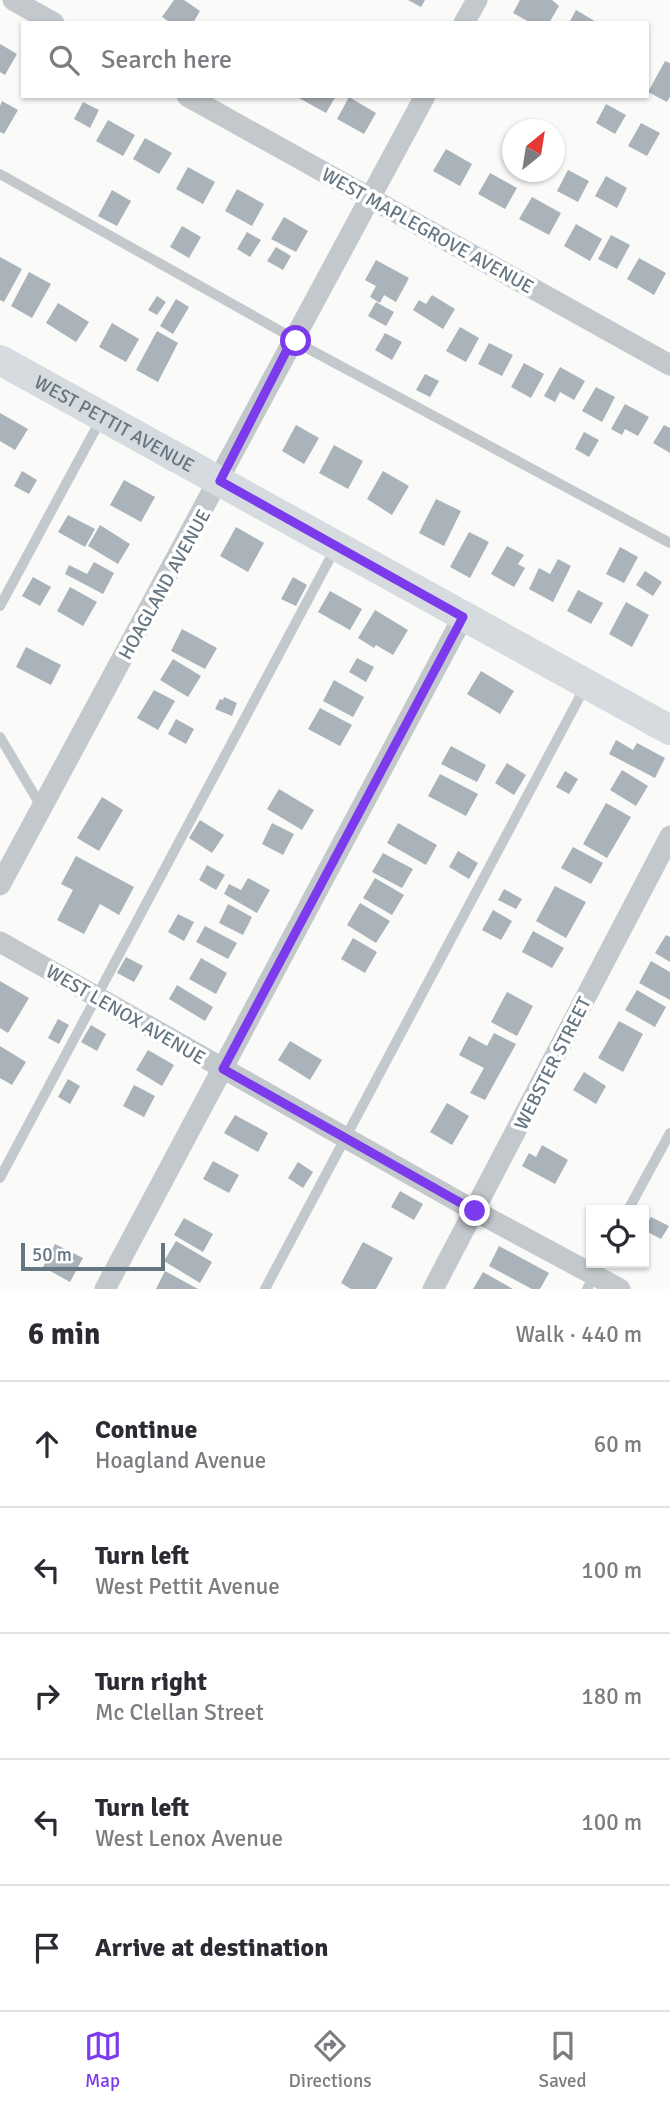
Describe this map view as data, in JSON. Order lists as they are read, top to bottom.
{
  "streets": {
    "street": [
      "WEST MAPLEGROVE AVENUE",
      "WEST PETTIT AVENUE",
      "HOAGLAND AVENUE",
      "WEST LENOX AVENUE",
      "WEBSTER STREET"
    ]
  },
  "crossings": [
    ["WEST MAPLEGROVE AVENUE", "HOAGLAND AVENUE"],
    ["WEST PETTIT AVENUE", "HOAGLAND AVENUE"],
    ["WEST LENOX AVENUE", "WEBSTER STREET"]
  ],
  "scale_bar": "50 m",
  "north": "top right",
  "page": {
    "search": "Search here",
    "scale": "50 m",
    "heading": ["6 min", "Walk · 440 m"],
    "list": [
      ["Continue", "Hoagland Avenue", "60 m"],
      ["Turn left", "West Pettit Avenue", "100 m"],
      ["Turn right", "Mc Clellan Street", "180 m"],
      ["Turn left", "West Lenox Avenue", "100 m"],
      "Arrive at destination"
    ],
    "nav": ["Map", "Directions", "Saved"]
  }
}
